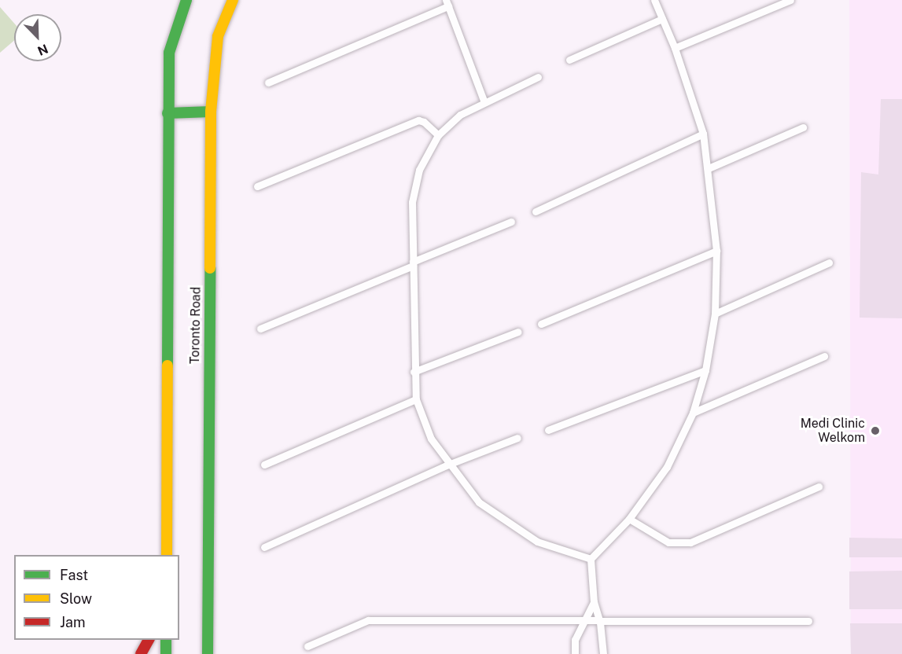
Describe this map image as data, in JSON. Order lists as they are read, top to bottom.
{
  "streets": {
    "street": ["Toronto Road"]
  },
  "places": ["Medi Clinic Welkom"],
  "legend": ["Fast", "Slow", "Jam"],
  "north": "bottom right"
}
